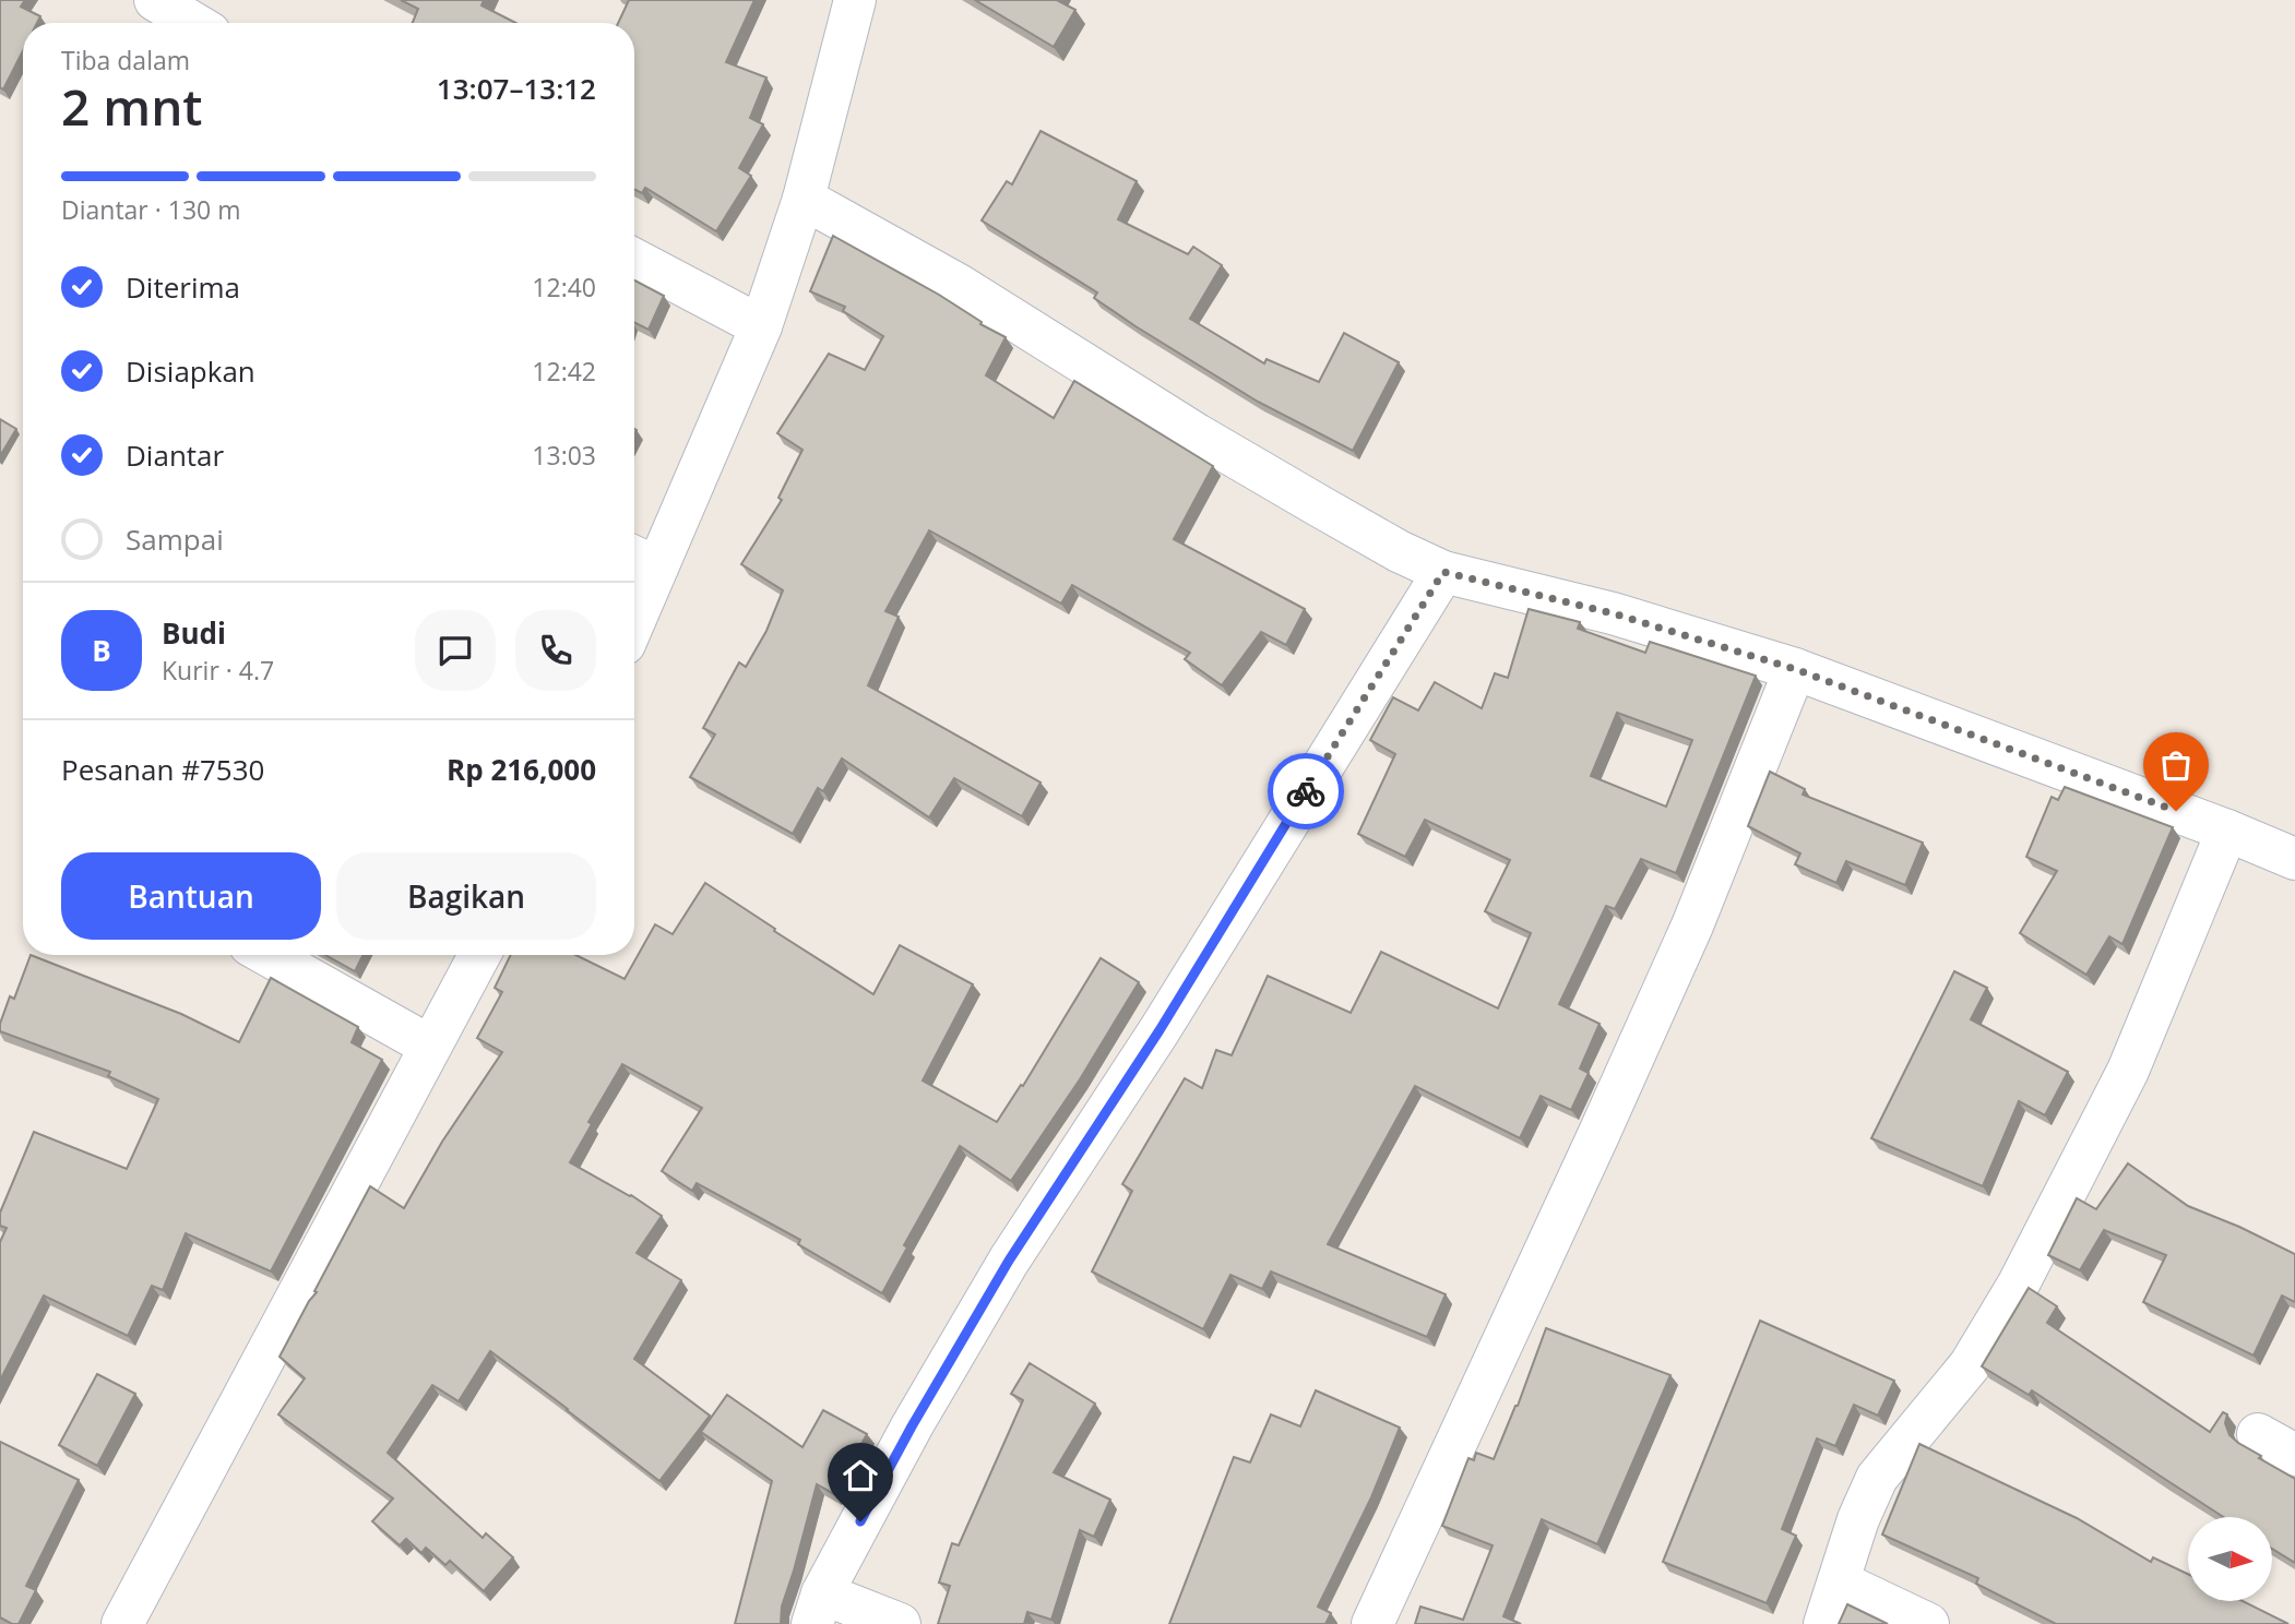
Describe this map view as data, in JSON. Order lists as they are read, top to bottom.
{
  "north": "right",
  "page": {
    "heading": ["2 mnt", "Tiba dalam", "13:07–13:12"],
    "panel": [
      "Budi",
      "Kurir · 4.7",
      "Pesanan #7530",
      "Rp 216,000"
    ],
    "bar": "Diantar · 130 m",
    "list": [
      ["Diterima", "12:40"],
      ["Disiapkan", "12:42"],
      ["Diantar", "13:03"],
      "Sampai"
    ],
    "round": "B",
    "buttons": ["Bantuan", "Bagikan"]
  }
}
